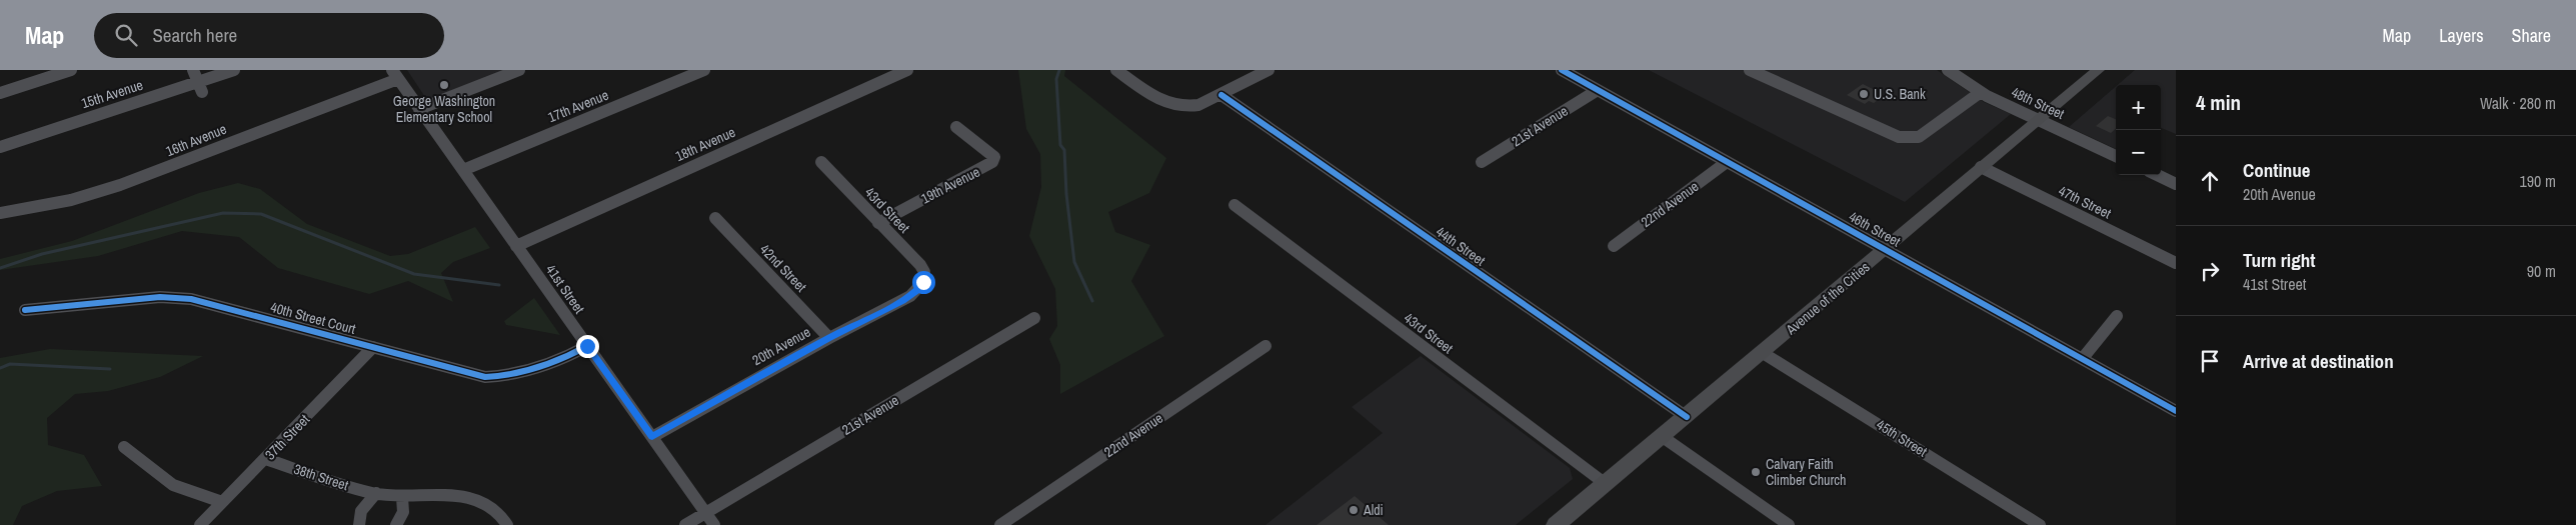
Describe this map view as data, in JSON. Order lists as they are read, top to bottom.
{
  "streets": {
    "main road": ["Avenue of the Cities"],
    "street": [
      "15th Avenue",
      "48th Street",
      "17th Avenue",
      "21st Avenue",
      "16th Avenue",
      "18th Avenue",
      "19th Avenue",
      "47th Street",
      "22nd Avenue",
      "43rd Street",
      "46th Street",
      "44th Street",
      "42nd Street",
      "41st Street",
      "40th Street Court",
      "20th Avenue",
      "37th Street",
      "45th Street",
      "38th Street"
    ]
  },
  "crossings": [
    ["48th Street", "Avenue of the Cities"],
    ["17th Avenue", "41st Street"],
    ["21st Avenue", "46th Street"],
    ["21st Avenue", "41st Street"],
    ["16th Avenue", "41st Street"],
    ["18th Avenue", "41st Street"],
    ["19th Avenue", "43rd Street"],
    ["47th Street", "Avenue of the Cities"],
    ["22nd Avenue", "46th Street"],
    ["43rd Street", "Avenue of the Cities"],
    ["43rd Street", "20th Avenue"],
    ["46th Street", "Avenue of the Cities"],
    ["44th Street", "Avenue of the Cities"],
    ["42nd Street", "20th Avenue"],
    ["41st Street", "40th Street Court"],
    ["41st Street", "20th Avenue"],
    ["Avenue of the Cities", "45th Street"],
    ["40th Street Court", "37th Street"],
    ["37th Street", "38th Street"]
  ],
  "places": [
    "George Washington Elementary School",
    "U.S. Bank",
    "Calvary Faith Climber Church",
    "Aldi"
  ],
  "page": {
    "header": "Map",
    "search": "Search here",
    "nav": ["Map", "Layers", "Share"],
    "heading": ["4 min", "Walk · 280 m"],
    "map_buttons": ["+", "−"],
    "list": [
      ["Continue", "20th Avenue", "190 m"],
      ["Turn right", "41st Street", "90 m"],
      "Arrive at destination"
    ]
  }
}
